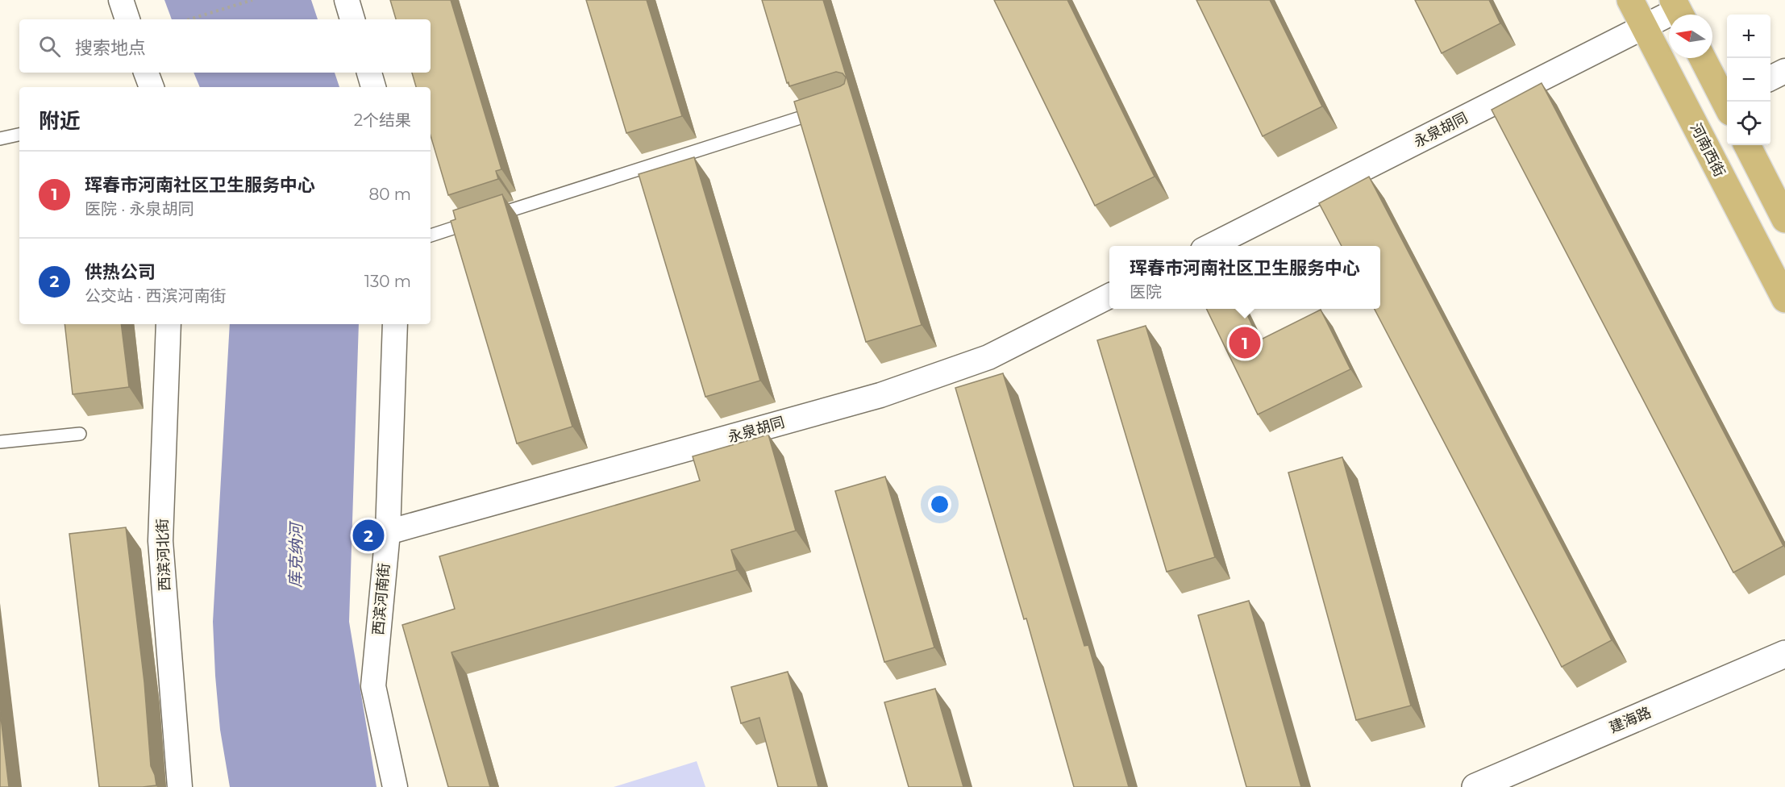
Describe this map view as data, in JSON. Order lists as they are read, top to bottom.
{
  "streets": {
    "main road": ["河南西街"],
    "street": [
      "永泉胡同",
      "西滨河北街",
      "西滨河南街",
      "建海路"
    ]
  },
  "crossings": [
    ["永泉胡同", "河南西街"],
    ["永泉胡同", "西滨河南街"]
  ],
  "water": ["库克纳河"],
  "north": "left",
  "page": {
    "map_buttons": ["+", "−"],
    "search": "搜索地点",
    "heading": ["附近", "2个结果"],
    "list": [
      {
        "mark": "1",
        "name": "珲春市河南社区卫生服务中心",
        "note": "医院 · 永泉胡同",
        "value": "80 m"
      },
      {
        "mark": "2",
        "name": "供热公司",
        "note": "公交站 · 西滨河南街",
        "value": "130 m"
      }
    ],
    "popup": ["珲春市河南社区卫生服务中心", "医院"],
    "pins": ["1", "2"]
  }
}
